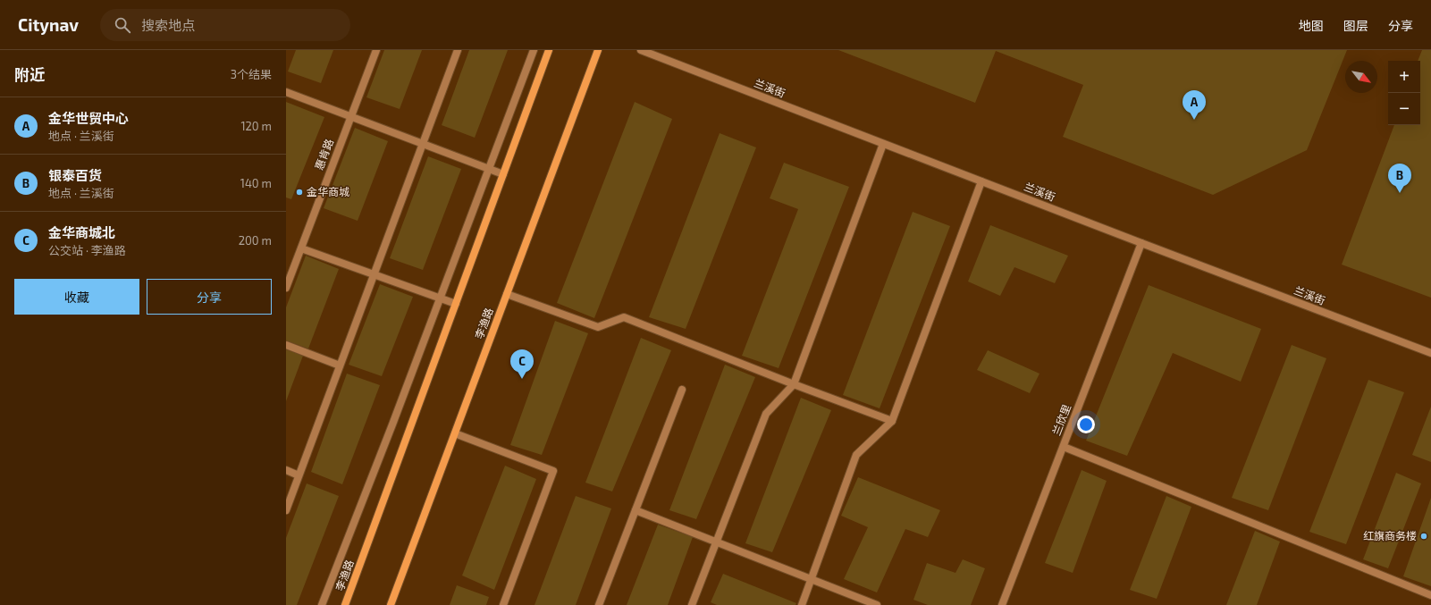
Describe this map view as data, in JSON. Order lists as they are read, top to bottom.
{
  "streets": {
    "main road": ["李渔路"],
    "street": ["兰溪街", "惠肯路", "兰欣里"]
  },
  "crossings": [
    ["兰溪街", "兰欣里"]
  ],
  "places": ["金华商城", "红旗商务楼"],
  "north": "bottom right",
  "page": {
    "header": "Citynav",
    "search": "搜索地点",
    "nav": ["地图", "图层", "分享"],
    "heading": ["附近", "3个结果"],
    "map_buttons": ["+", "−"],
    "pins": ["A", "B", "C"],
    "list": [
      {
        "mark": "A",
        "name": "金华世贸中心",
        "note": "地点 · 兰溪街",
        "value": "120 m"
      },
      {
        "mark": "B",
        "name": "银泰百货",
        "note": "地点 · 兰溪街",
        "value": "140 m"
      },
      {
        "mark": "C",
        "name": "金华商城北",
        "note": "公交站 · 李渔路",
        "value": "200 m"
      }
    ],
    "buttons": ["收藏", "分享"]
  }
}
